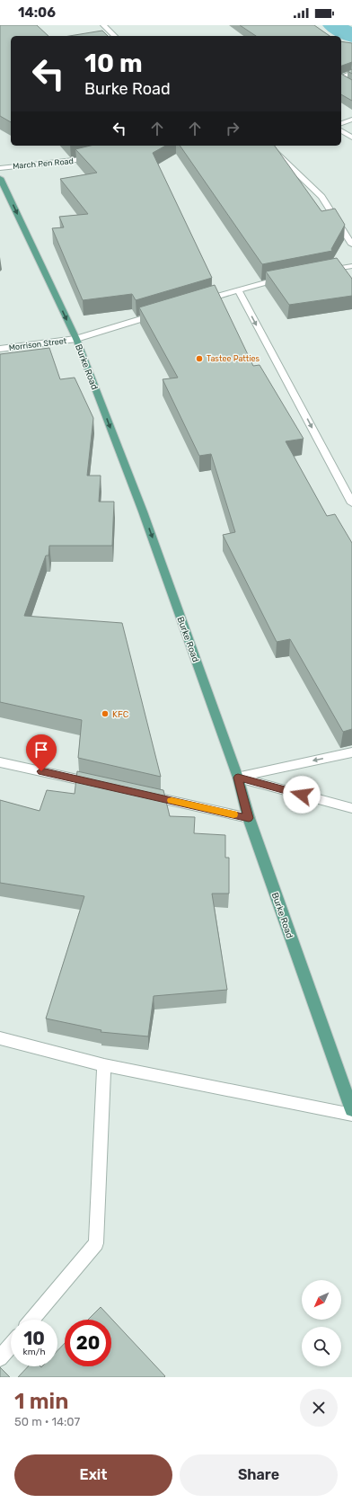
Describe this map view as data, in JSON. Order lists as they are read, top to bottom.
{
  "streets": {
    "main road": ["Burke Road"],
    "street": ["March Pen Road", "Morrison Street"]
  },
  "crossings": [
    ["Morrison Street", "Burke Road"]
  ],
  "one_way": ["Burke Road"],
  "places": ["Tastee Patties", "KFC"],
  "north": "bottom left",
  "page": {
    "status": "14:06",
    "turn": ["10 m", "Burke Road"],
    "speed": "10 km/h",
    "limit": "20",
    "heading": ["1 min", "50 m · 14:07"],
    "buttons": ["Exit", "Share"]
  }
}
